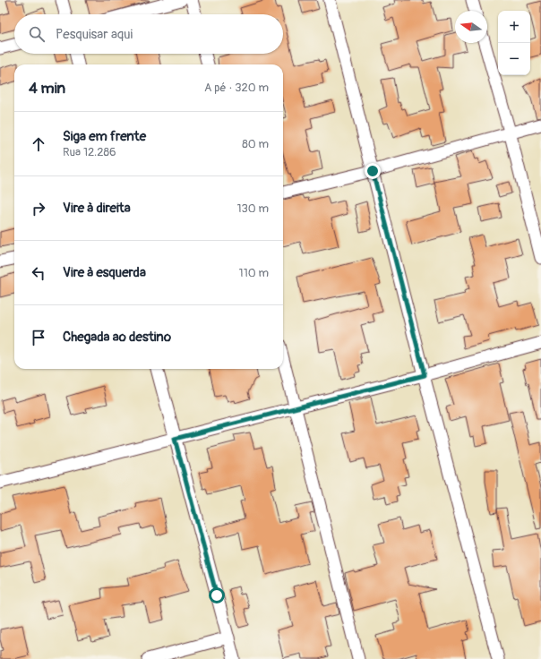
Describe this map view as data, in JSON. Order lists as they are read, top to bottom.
{
  "north": "left",
  "page": {
    "map_buttons": ["+", "−"],
    "search": "Pesquisar aqui",
    "heading": ["4 min", "A pé · 320 m"],
    "list": [
      ["Siga em frente", "Rua 12.286", "80 m"],
      ["Vire à direita", "130 m"],
      ["Vire à esquerda", "110 m"],
      "Chegada ao destino"
    ]
  }
}
